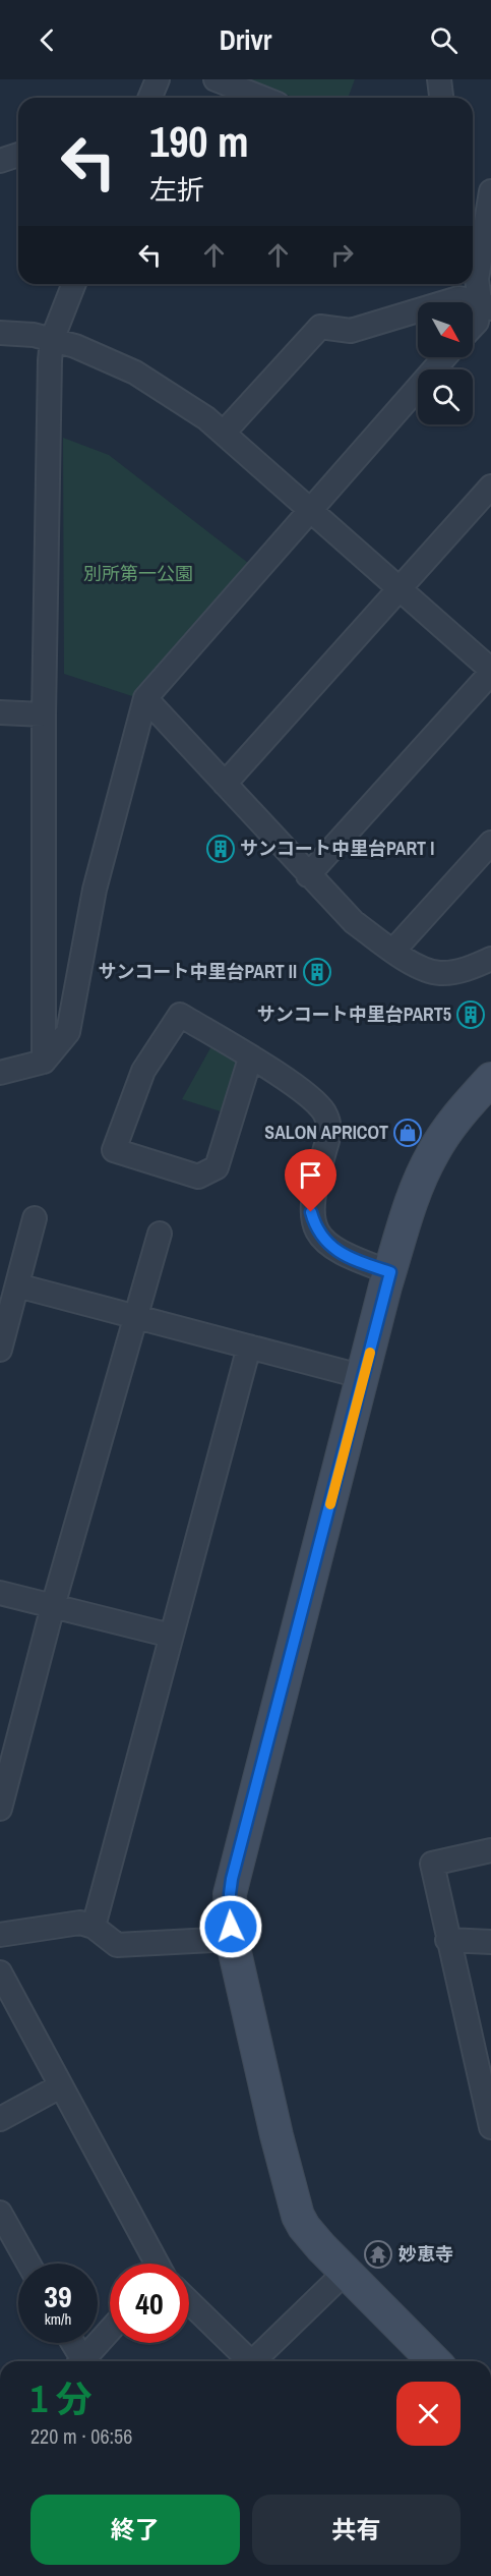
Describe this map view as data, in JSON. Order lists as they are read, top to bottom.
{
  "parks": ["別所第一公園"],
  "places": {
    "building": ["サンコート中里台PART I", "サンコート中里台PART II", "サンコート中里台PART5"],
    "shop": ["SALON APRICOT"],
    "temple": ["妙恵寺"]
  },
  "north": "bottom right",
  "page": {
    "header": "Drivr",
    "turn": ["190 m", "左折"],
    "speed": "39 km/h",
    "limit": "40",
    "heading": ["1 分", "220 m · 06:56"],
    "buttons": ["終了", "共有"]
  }
}
